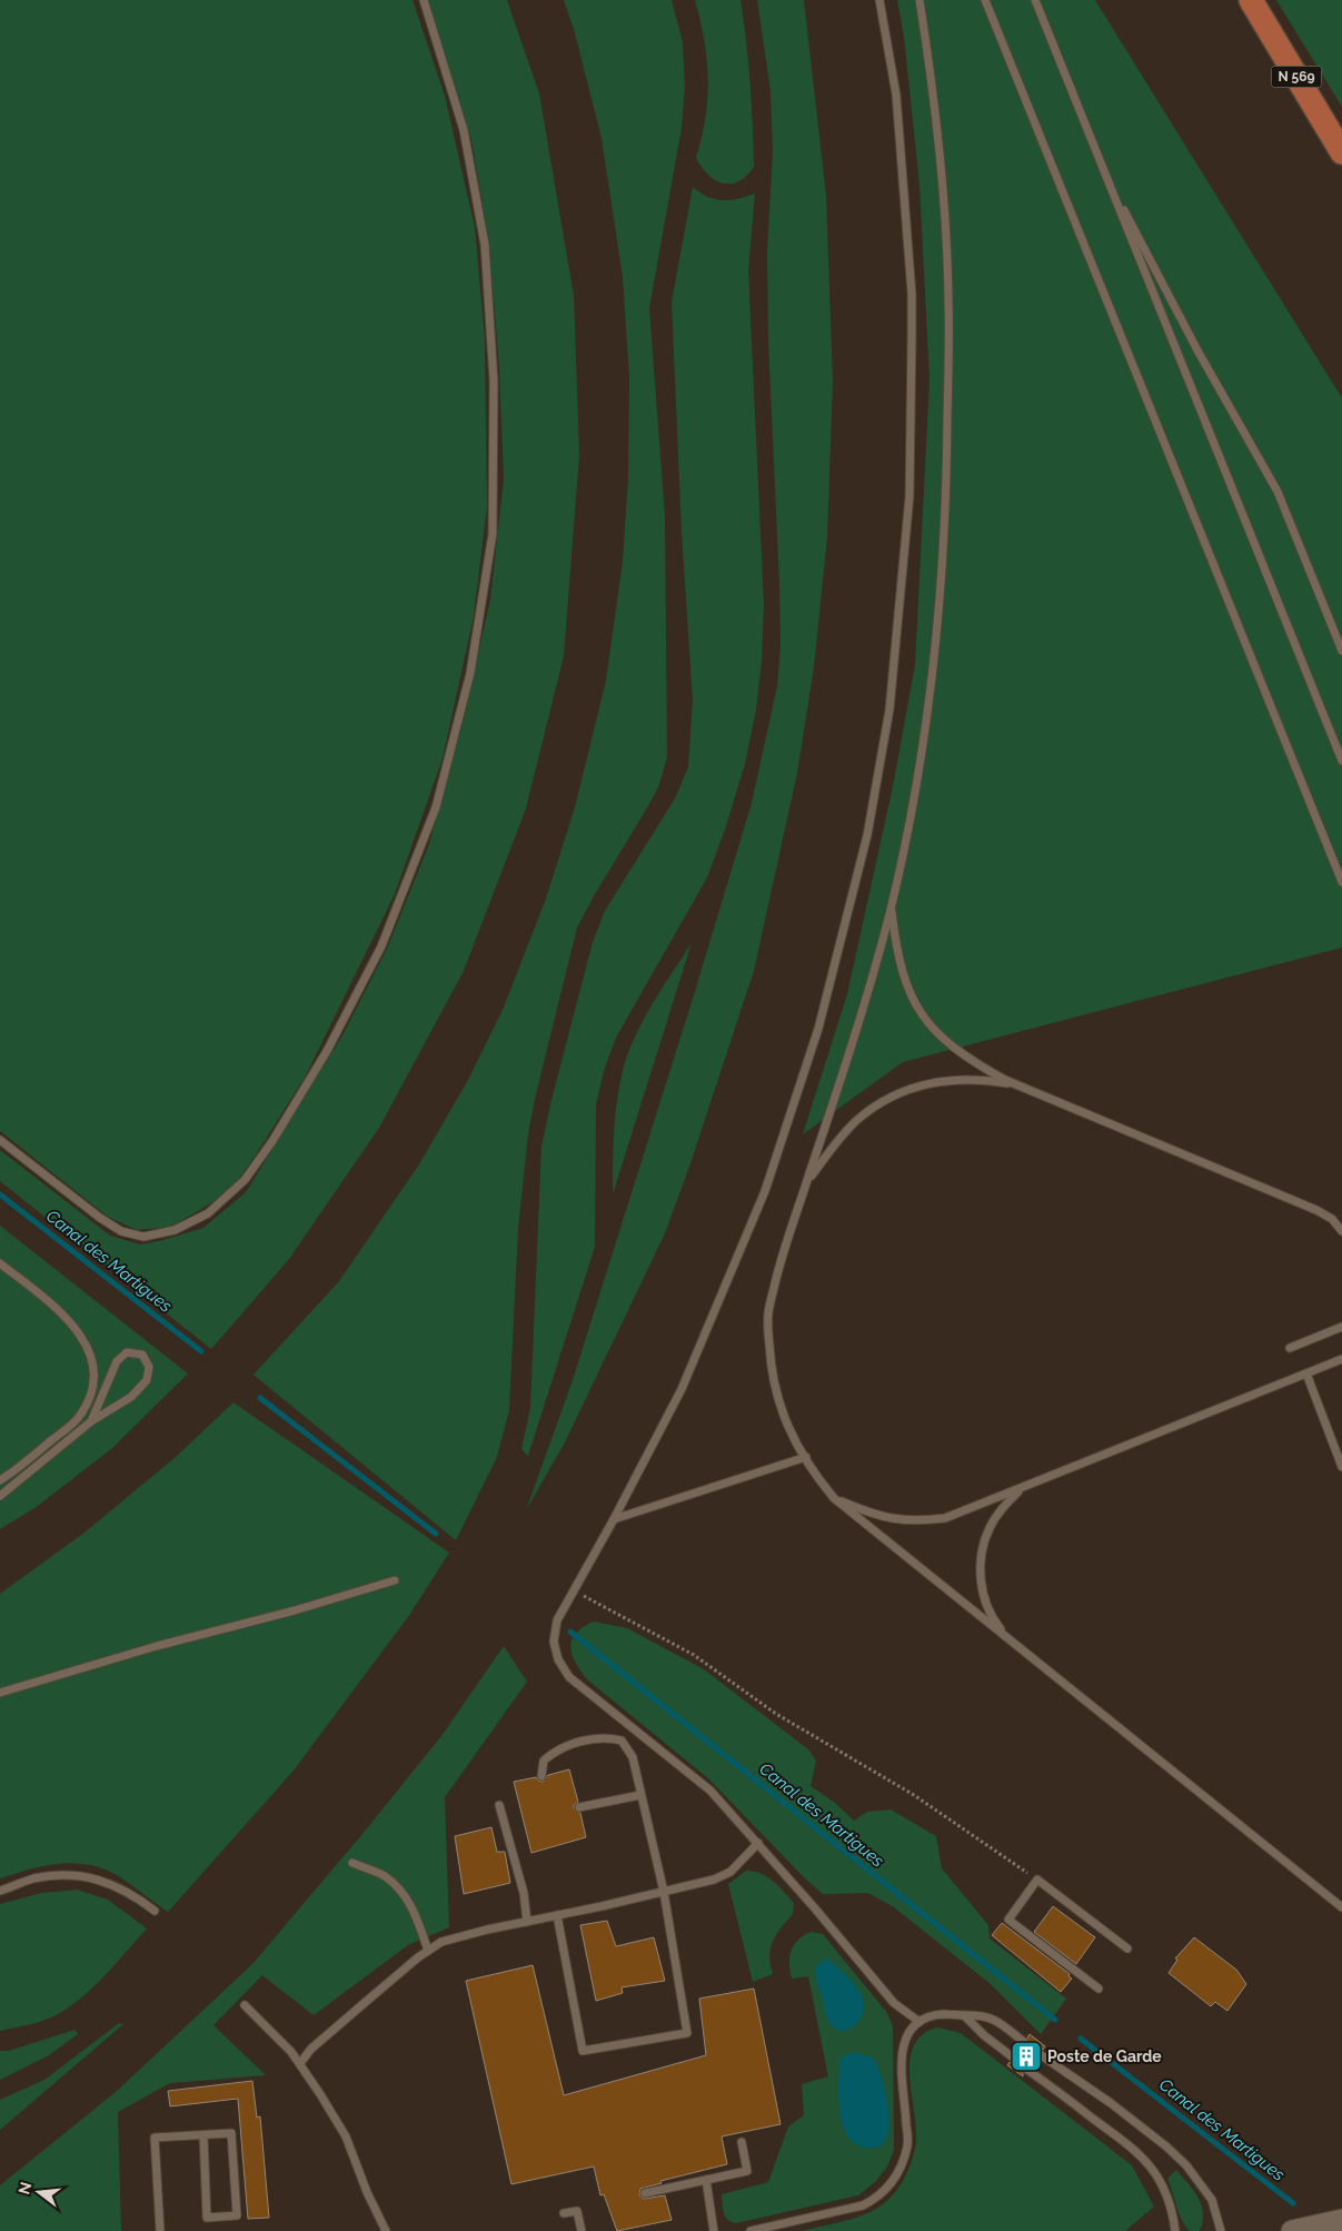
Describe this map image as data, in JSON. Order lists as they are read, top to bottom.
{
  "streets": {
    "main road": ["N 569"]
  },
  "water": ["Canal des Martigues"],
  "places": {
    "building": ["Poste de Garde"]
  },
  "north": "left"
}
